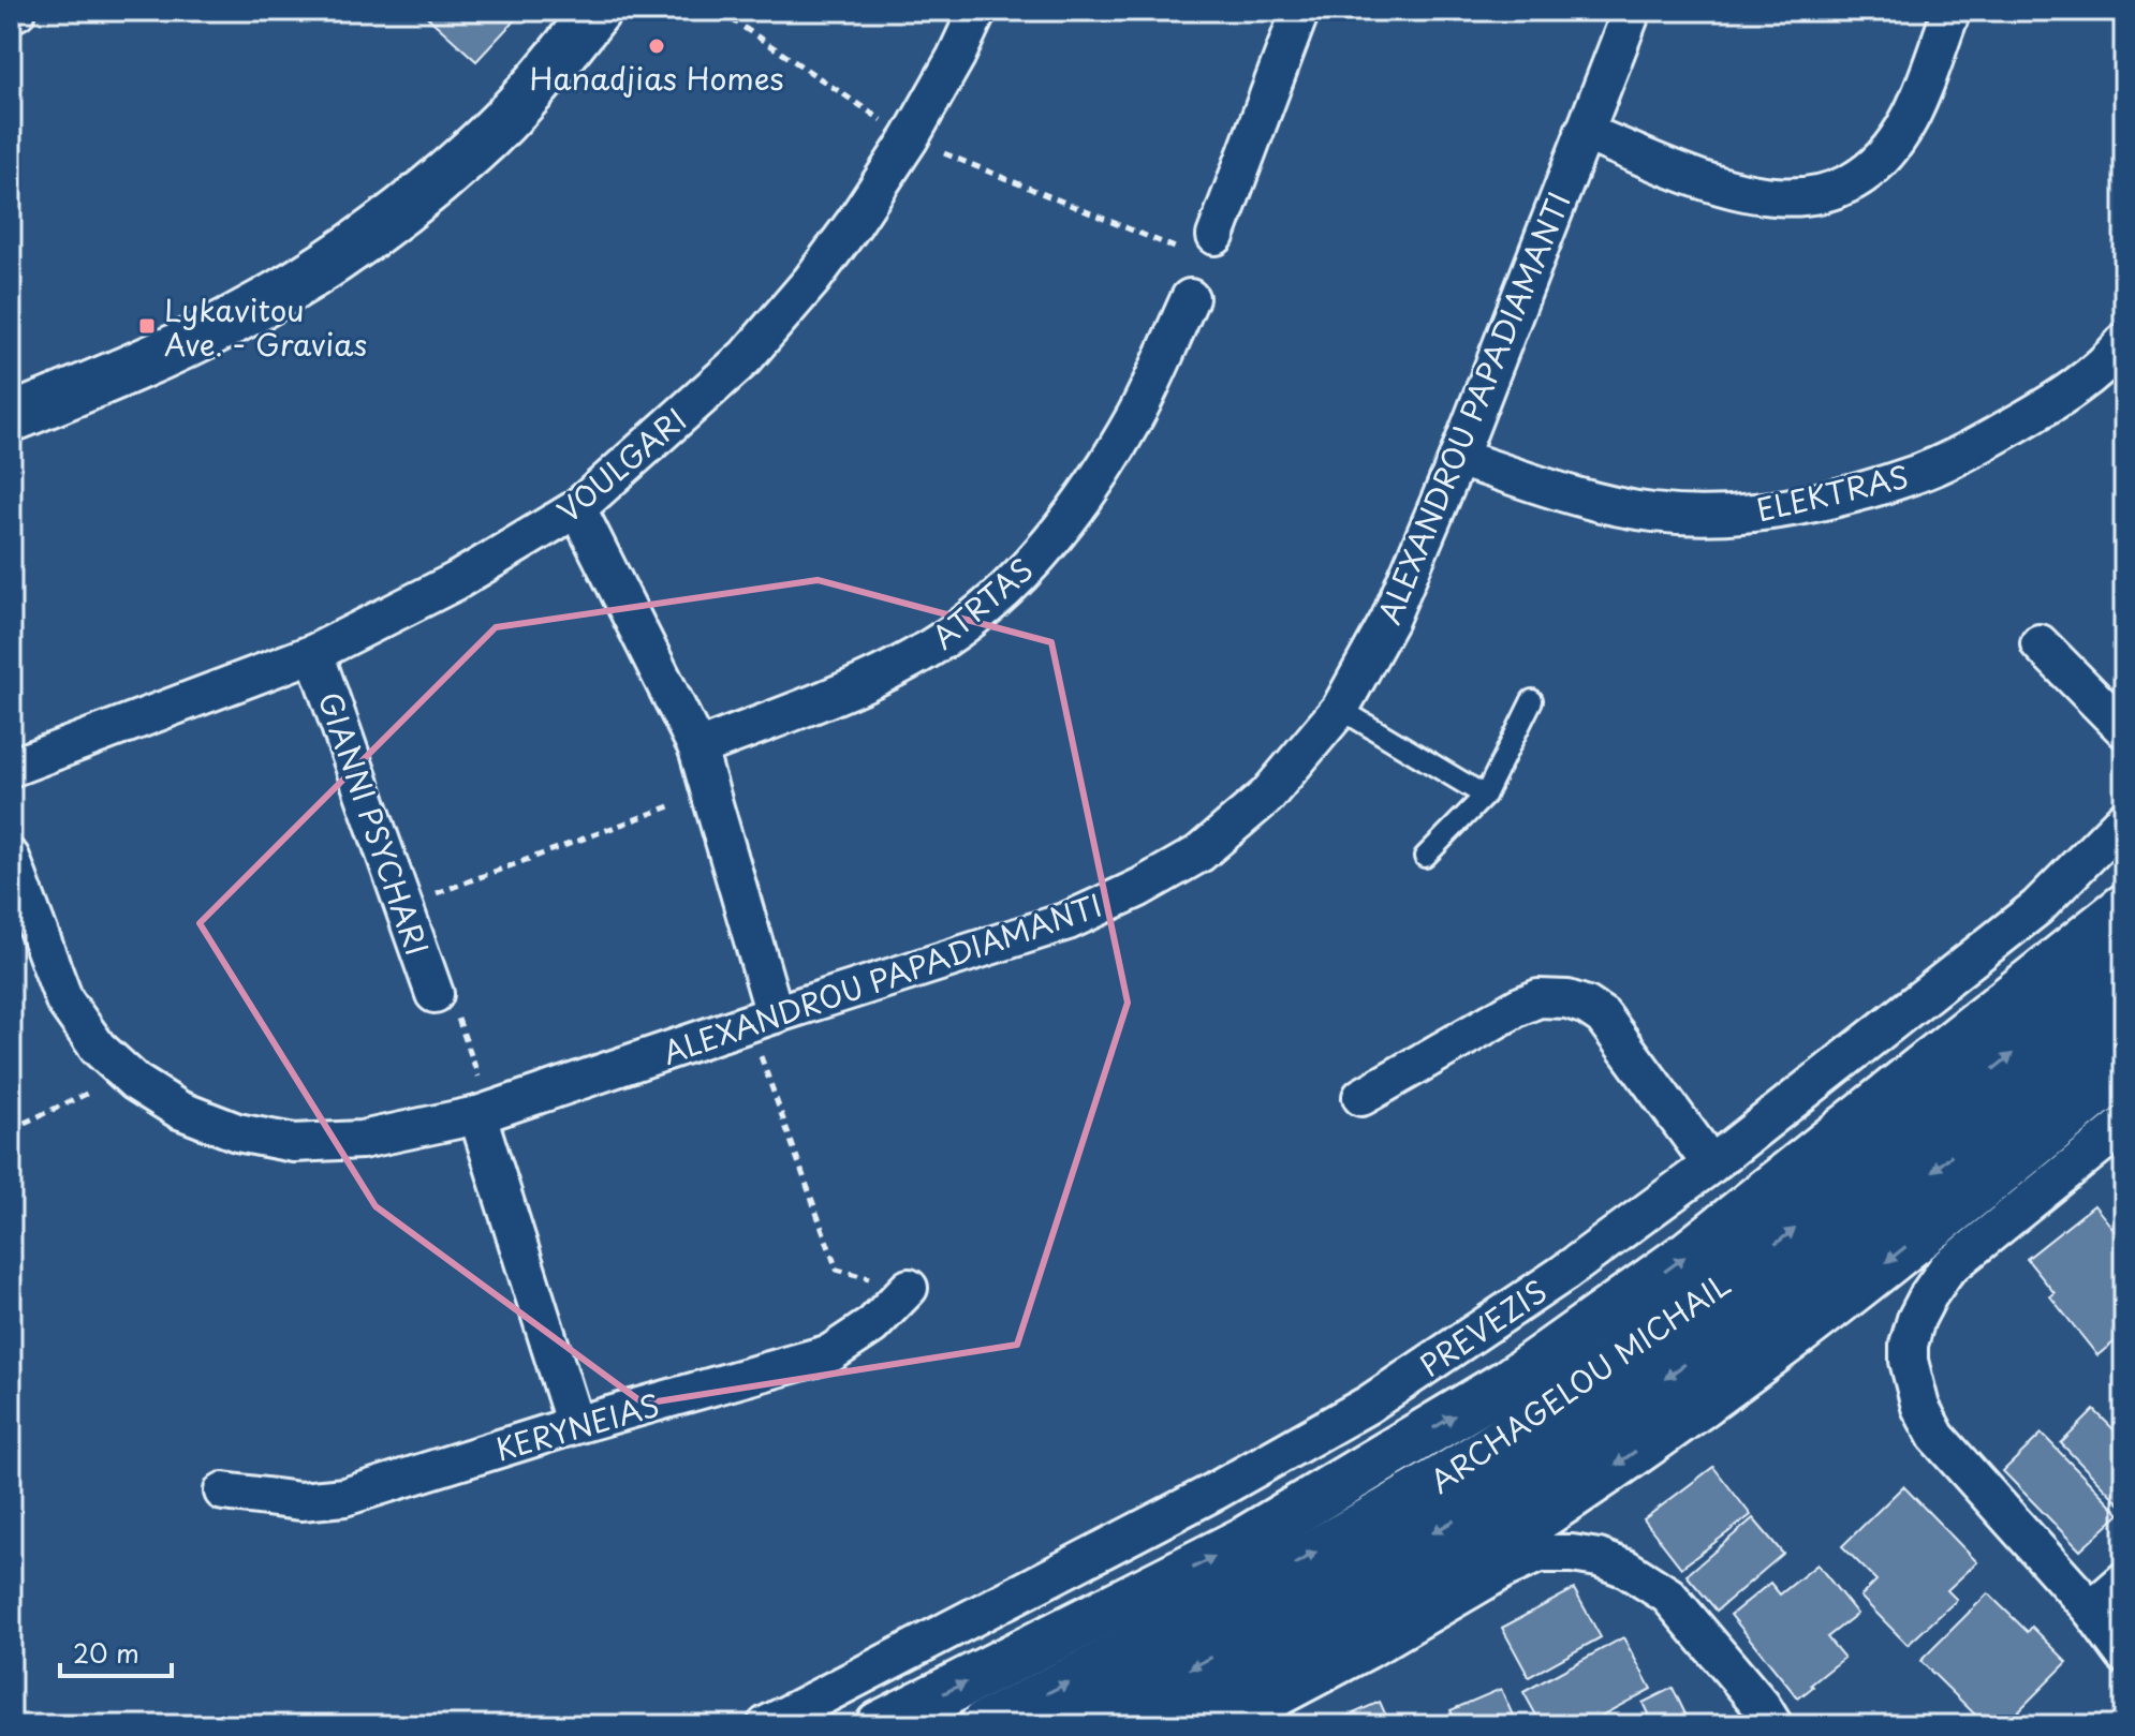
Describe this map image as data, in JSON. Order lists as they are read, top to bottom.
{
  "streets": {
    "main road": ["ARCHAGELOU MICHAIL"],
    "street": [
      "ALEXANDROU PAPADIAMANTI",
      "VOULGARI",
      "ELEKTRAS",
      "ATRTAS",
      "GIANNI PSYCHARI",
      "PREVEZIS",
      "KERYNEIAS"
    ]
  },
  "crossings": [
    ["ALEXANDROU PAPADIAMANTI", "ELEKTRAS"],
    ["VOULGARI", "GIANNI PSYCHARI"]
  ],
  "places": {
    "other": ["Hanadjias Homes"],
    "transit": ["Lykavitou Ave. - Gravias"]
  },
  "scale_bar": "20 m"
}
